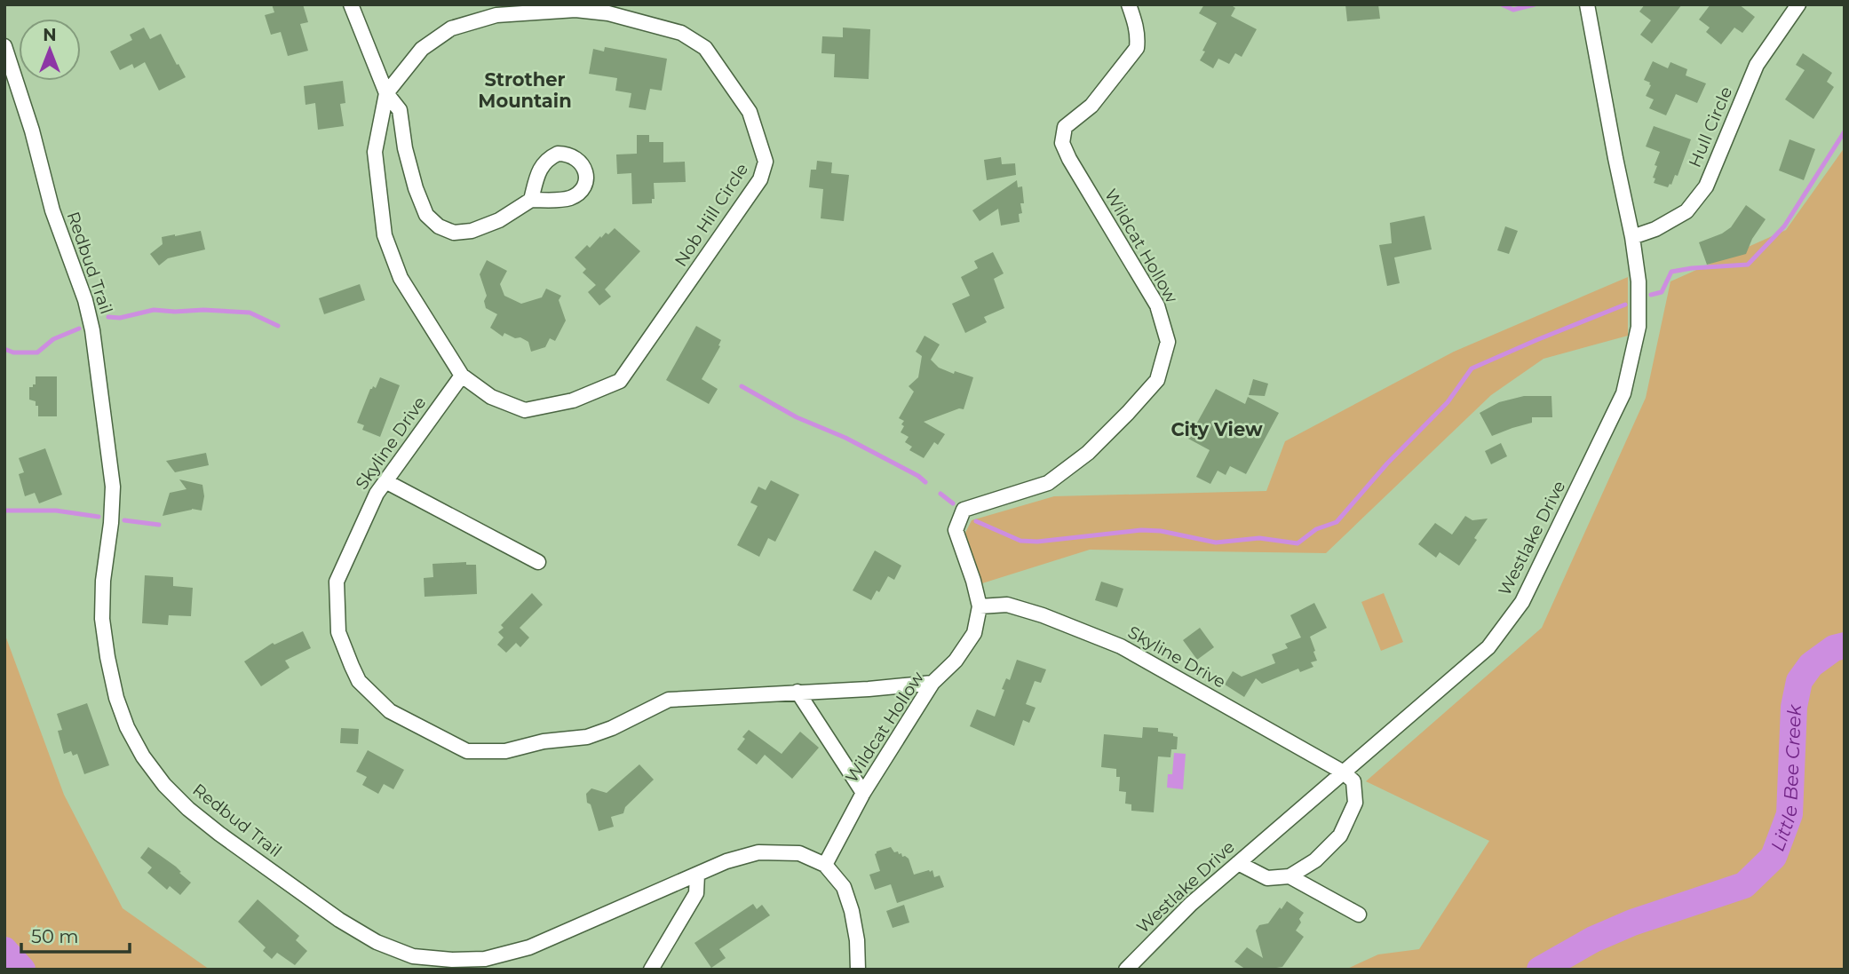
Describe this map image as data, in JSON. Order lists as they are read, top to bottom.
{
  "streets": {
    "street": [
      "Hull Circle",
      "Nob Hill Circle",
      "Wildcat Hollow",
      "Redbud Trail",
      "Skyline Drive",
      "Westlake Drive"
    ]
  },
  "crossings": [
    ["Hull Circle", "Westlake Drive"],
    ["Nob Hill Circle", "Skyline Drive"],
    ["Wildcat Hollow", "Redbud Trail"],
    ["Wildcat Hollow", "Skyline Drive"],
    ["Skyline Drive", "Westlake Drive"]
  ],
  "districts": ["Strother Mountain", "City View"],
  "water": ["Little Bee Creek"],
  "scale_bar": "50 m",
  "north": "top"
}
